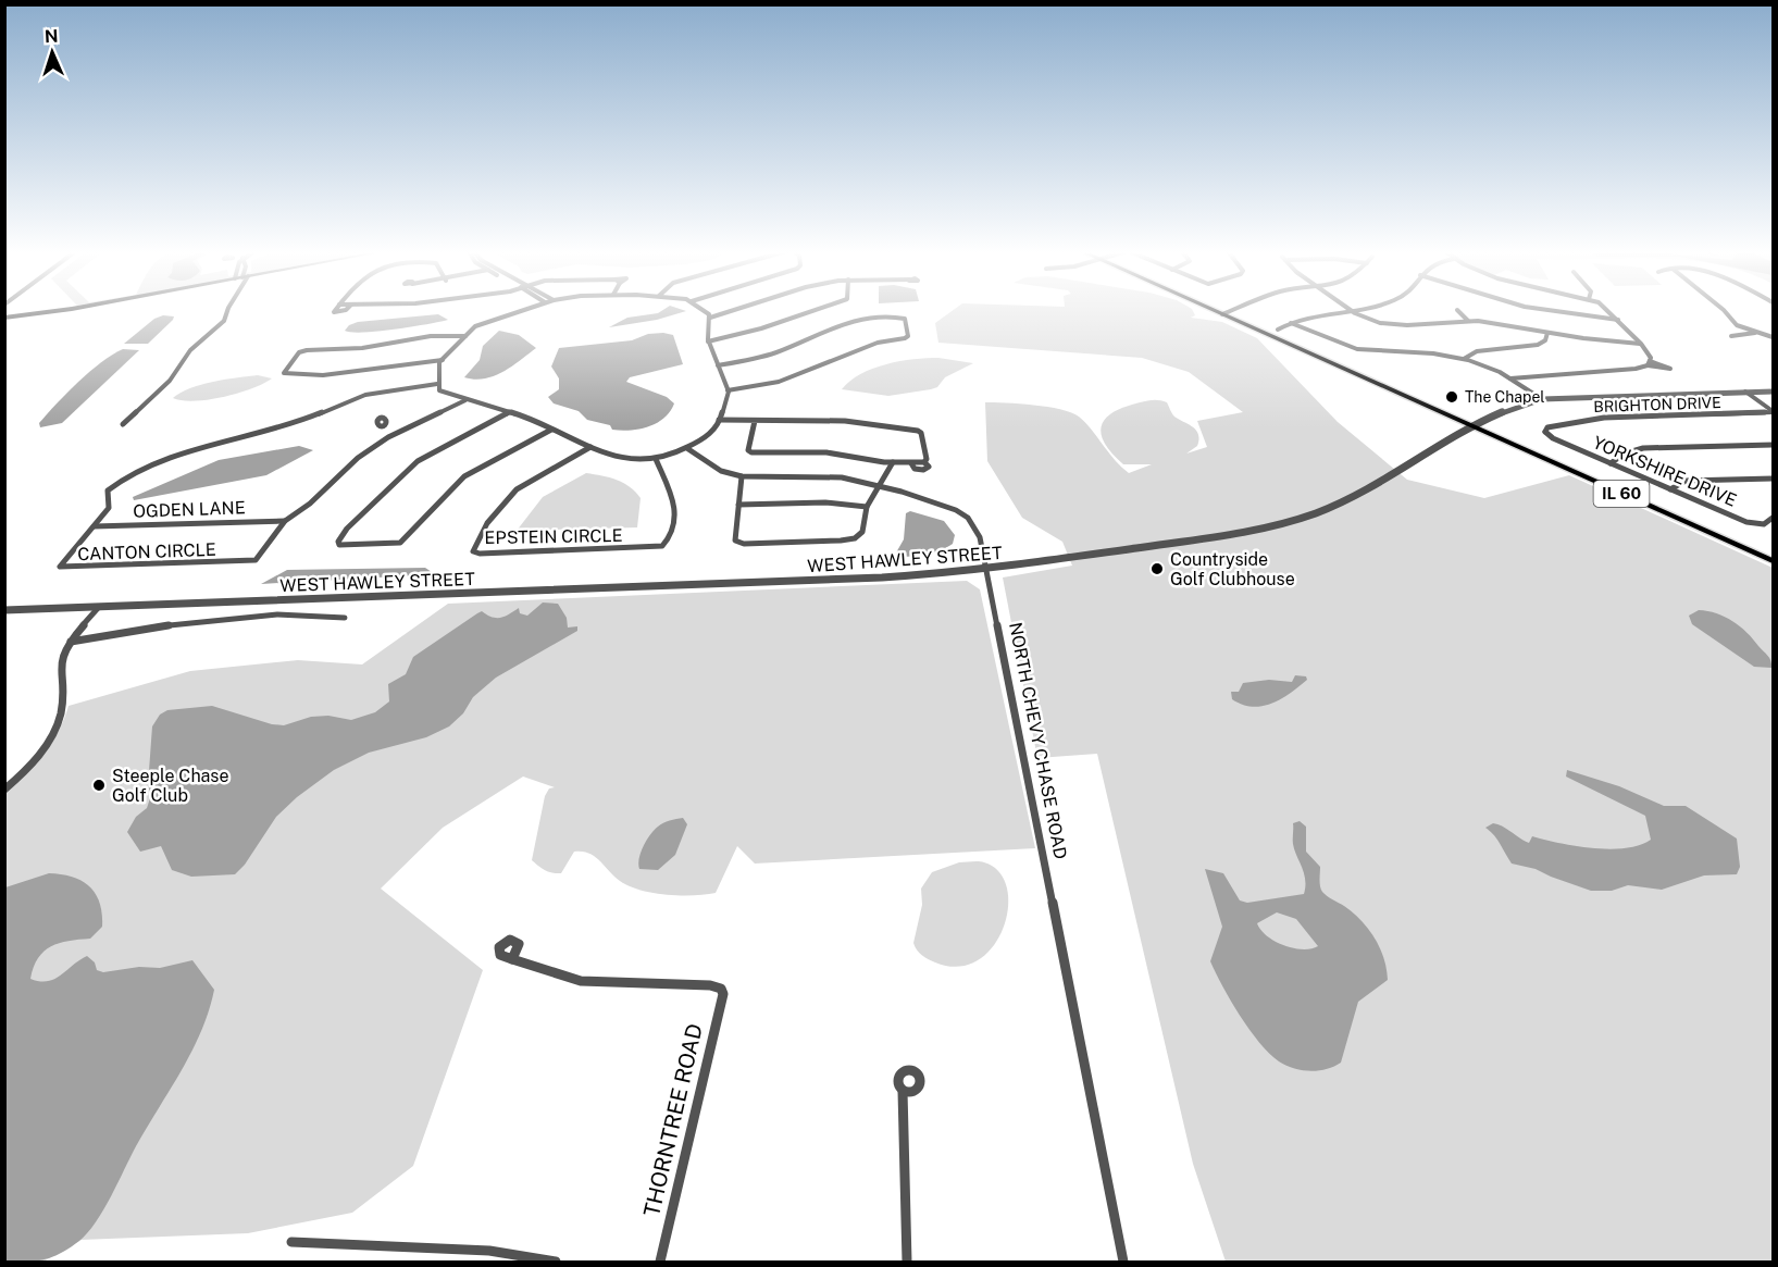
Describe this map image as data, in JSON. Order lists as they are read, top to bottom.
{
  "streets": {
    "main road": ["IL 60"],
    "street": [
      "BRIGHTON DRIVE",
      "YORKSHIRE DRIVE",
      "OGDEN LANE",
      "EPSTEIN CIRCLE",
      "CANTON CIRCLE",
      "WEST HAWLEY STREET",
      "NORTH CHEVY CHASE ROAD",
      "THORNTREE ROAD"
    ]
  },
  "crossings": [
    ["BRIGHTON DRIVE", "YORKSHIRE DRIVE"],
    ["IL 60", "WEST HAWLEY STREET"],
    ["OGDEN LANE", "CANTON CIRCLE"],
    ["WEST HAWLEY STREET", "NORTH CHEVY CHASE ROAD"]
  ],
  "places": ["The Chapel", "Countryside Golf Clubhouse", "Steeple Chase Golf Club"],
  "north": "top"
}
